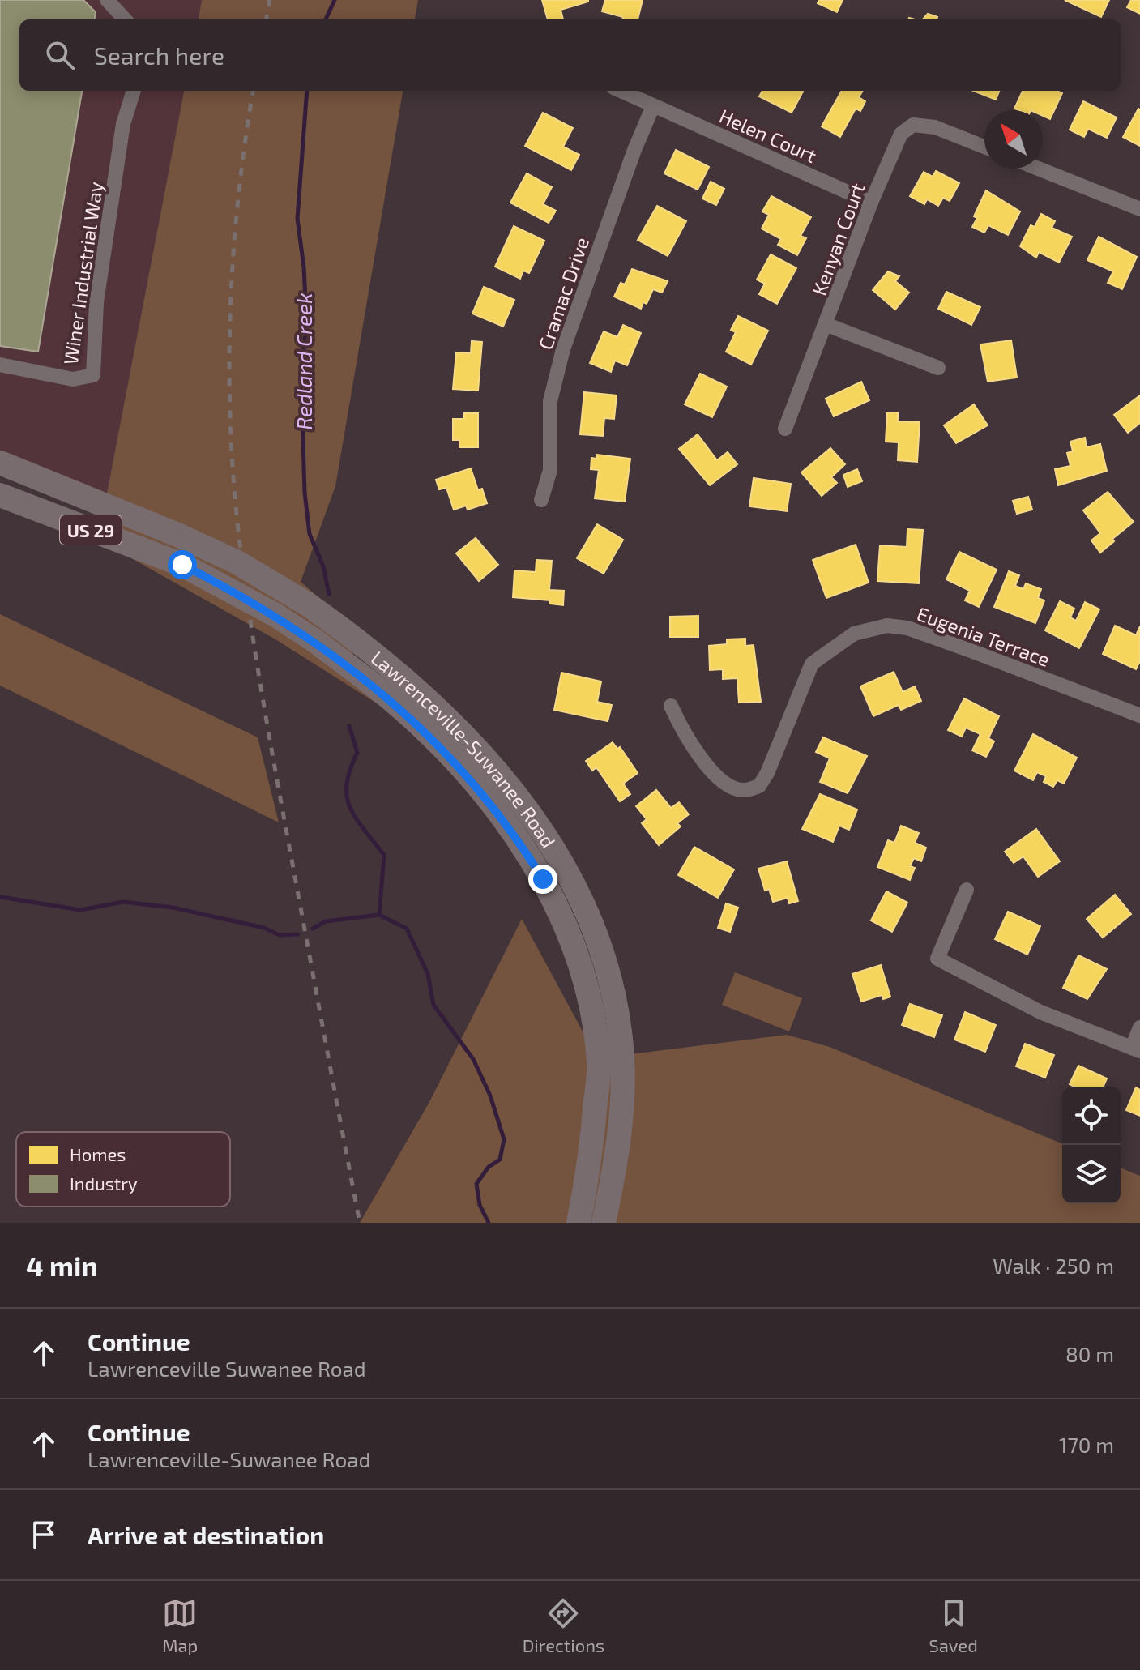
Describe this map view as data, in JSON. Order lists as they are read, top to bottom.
{
  "streets": {
    "main road": ["US 29", "Lawrenceville-Suwanee Road"],
    "street": [
      "Helen Court",
      "Kenyan Court",
      "Winer Industrial Way",
      "Cramac Drive",
      "Eugenia Terrace"
    ]
  },
  "crossings": [
    ["Helen Court", "Kenyan Court"],
    ["Helen Court", "Cramac Drive"]
  ],
  "water": ["Redland Creek"],
  "legend": ["Homes", "Industry"],
  "north": "top left",
  "page": {
    "search": "Search here",
    "heading": ["4 min", "Walk · 250 m"],
    "list": [
      ["Continue", "Lawrenceville Suwanee Road", "80 m"],
      ["Continue", "Lawrenceville-Suwanee Road", "170 m"],
      "Arrive at destination"
    ],
    "nav": ["Map", "Directions", "Saved"]
  }
}
